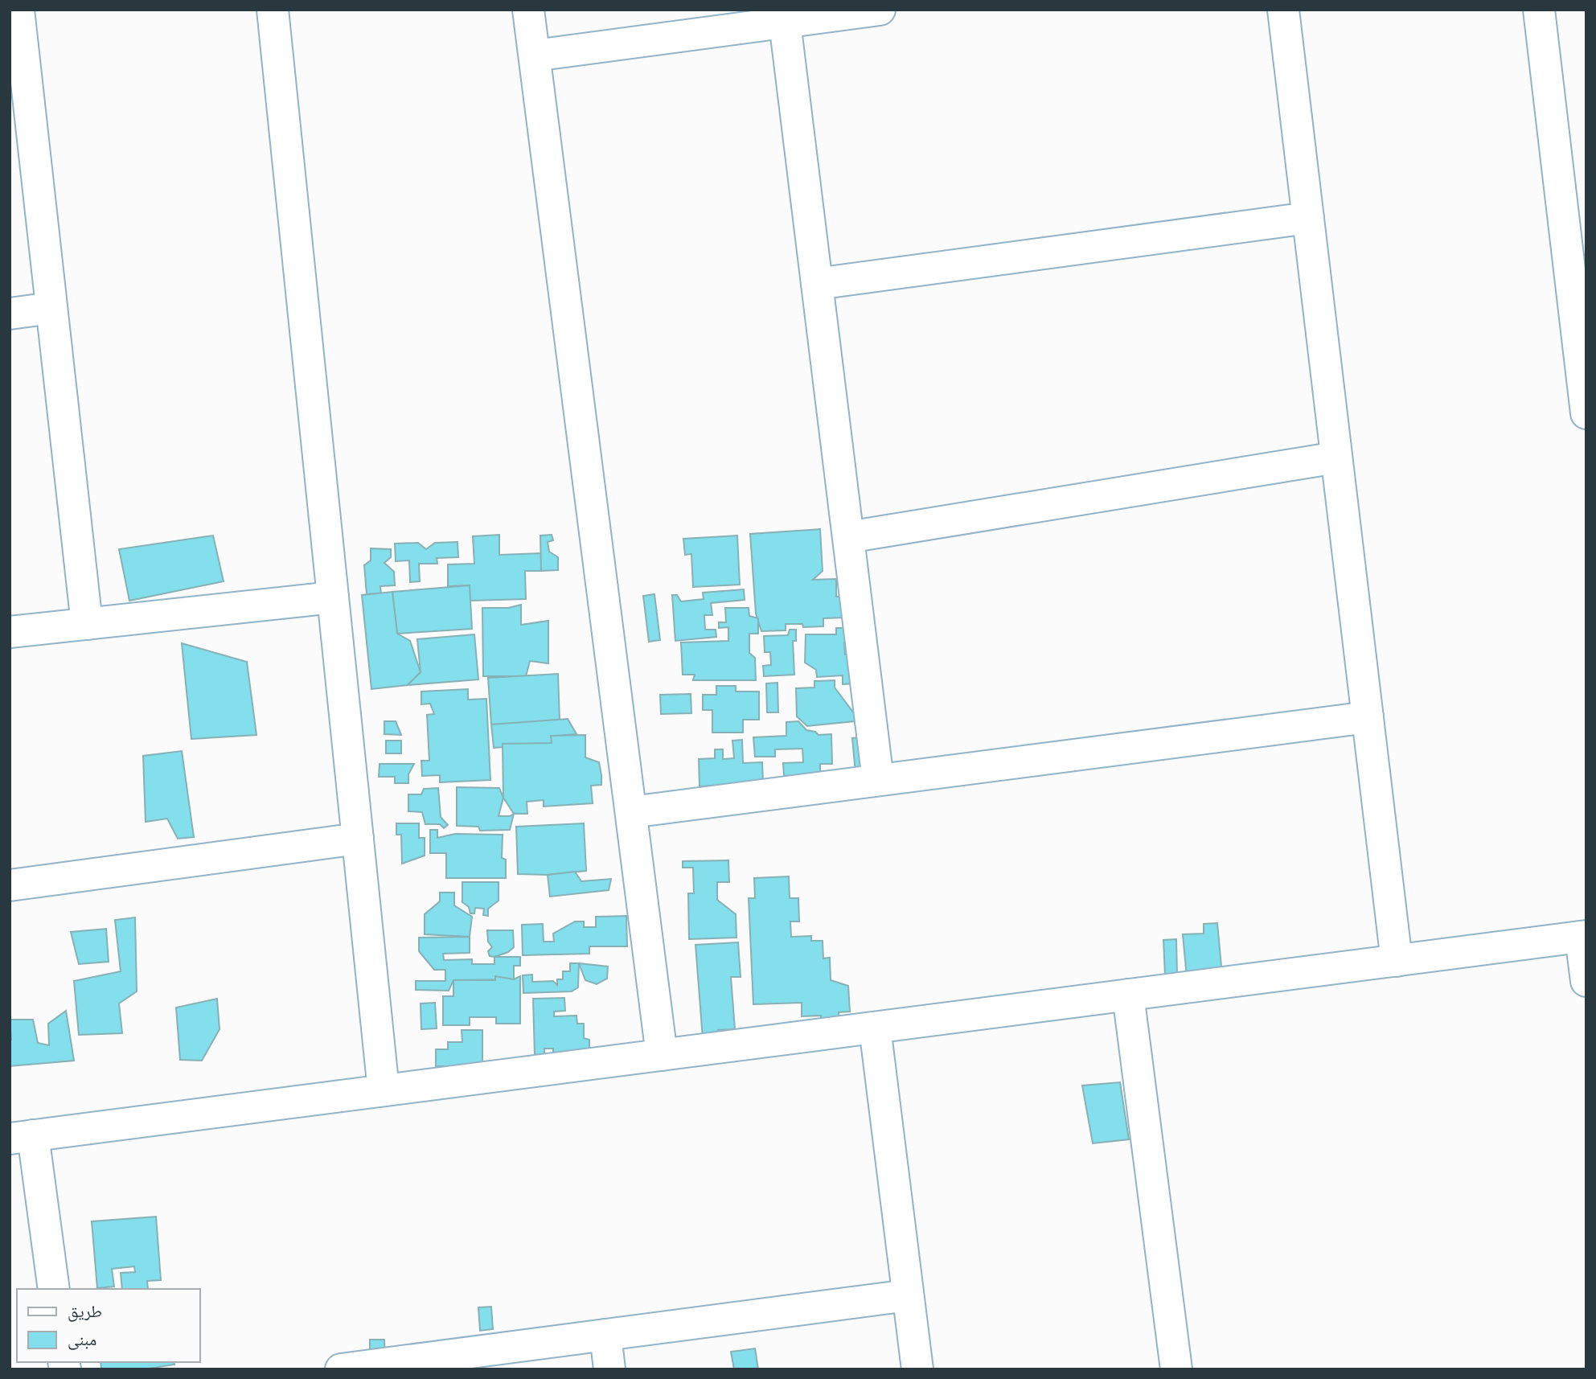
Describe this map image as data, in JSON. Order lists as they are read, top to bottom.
{
  "legend": ["طريق", "مبنى"]
}
